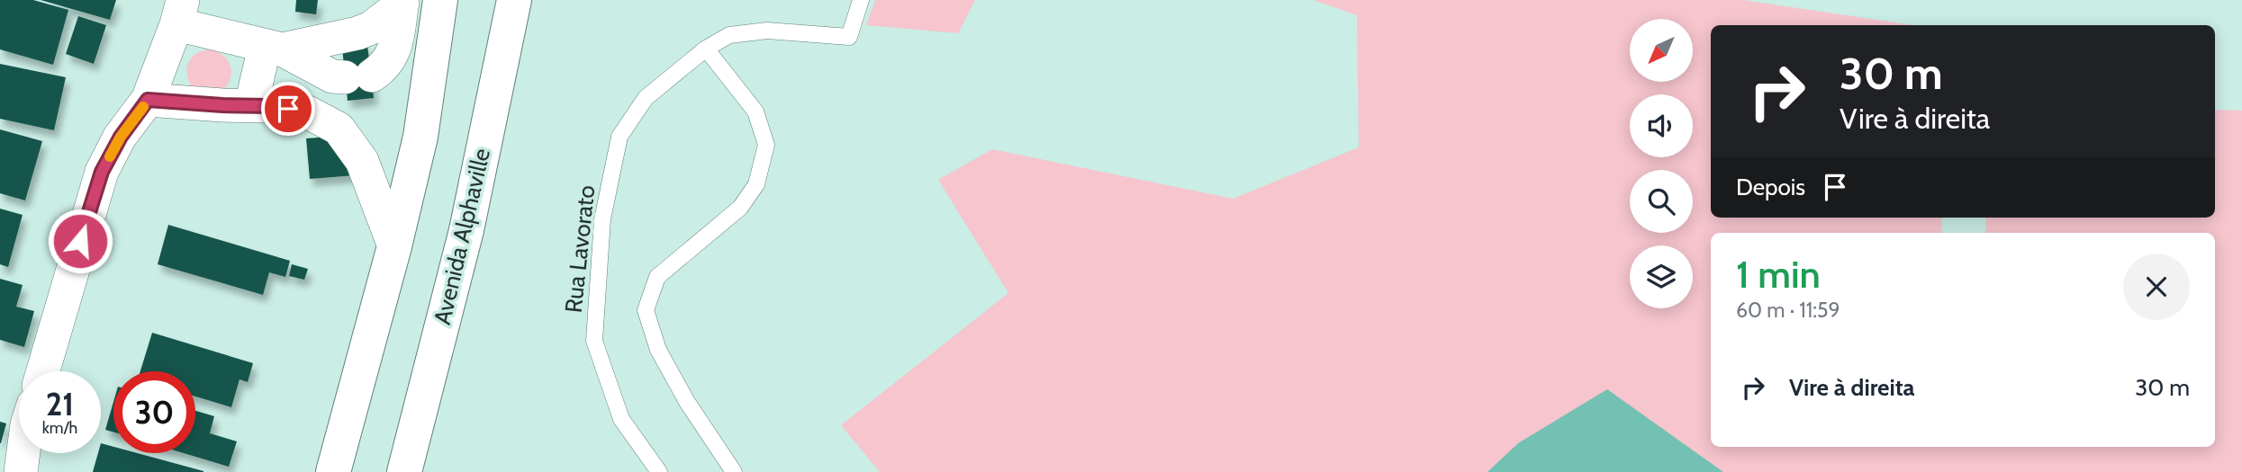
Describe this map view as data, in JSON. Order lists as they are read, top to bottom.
{
  "streets": {
    "main road": ["Avenida Alphaville"],
    "lane": ["Rua Lavorato"]
  },
  "north": "bottom left",
  "page": {
    "turn": ["30 m", "Vire à direita"],
    "then": "Depois",
    "heading": ["1 min", "60 m · 11:59"],
    "list": [
      {
        "name": "Vire à direita",
        "value": "30 m"
      }
    ],
    "speed": "21 km/h",
    "limit": "30"
  }
}
